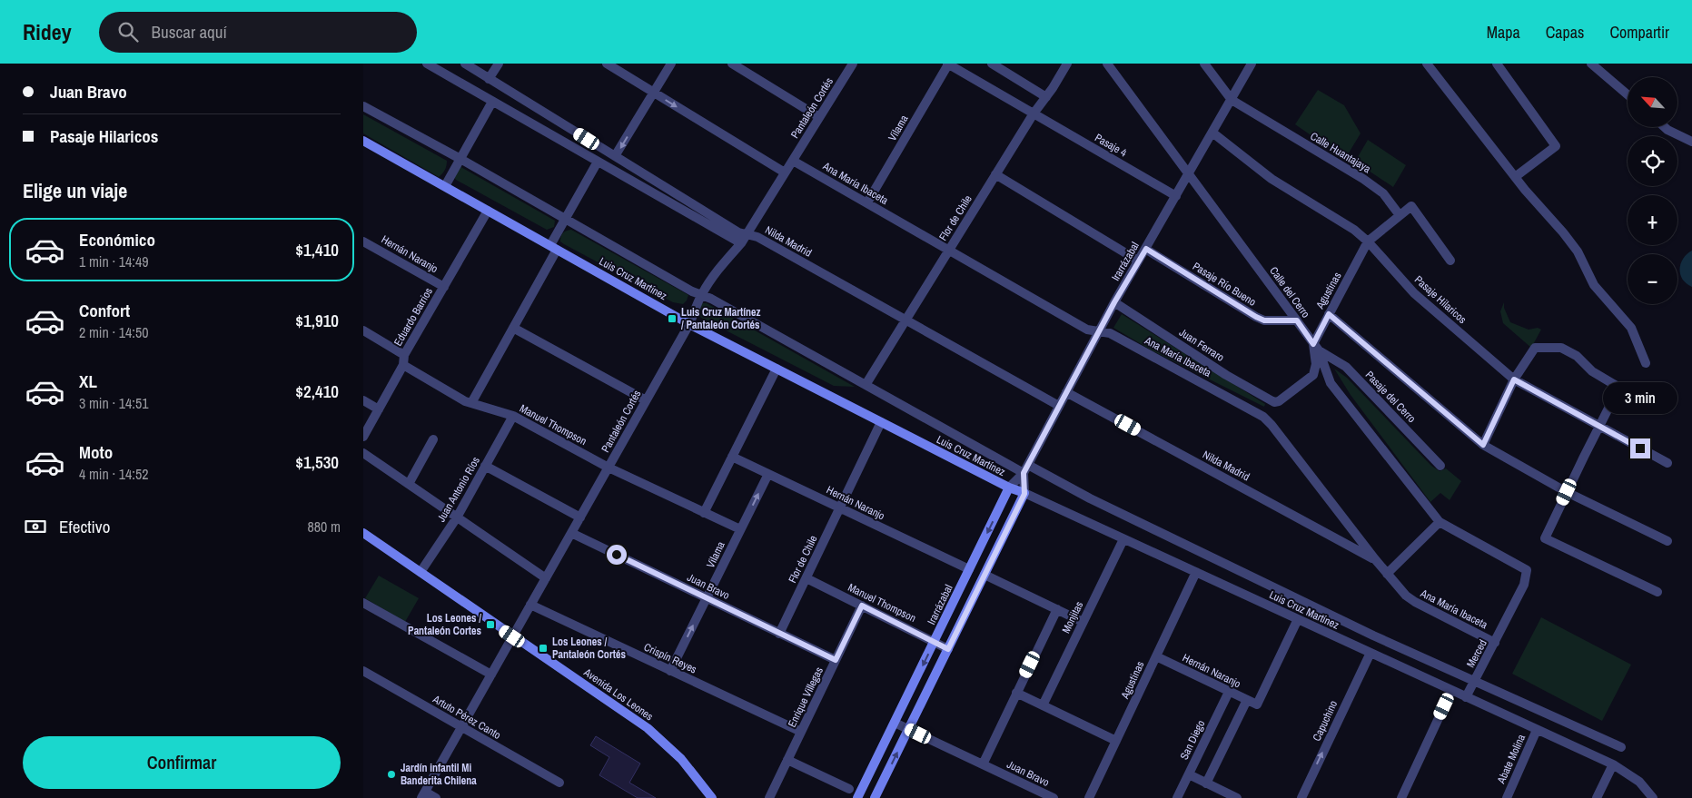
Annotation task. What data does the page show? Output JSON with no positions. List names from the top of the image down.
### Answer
{
  "streets": {
    "street": [
      "Pantaleón Cortés",
      "Vilama",
      "Pasaje 4",
      "Calle Huantajaya",
      "Ana María Ibaceta",
      "Flor de Chile",
      "Nilda Madrid",
      "Hernán Naranjo",
      "Irarrázabal",
      "Luis Cruz Martínez",
      "Pasaje Río Bueno",
      "Agustinas",
      "Calle del Cerro",
      "Pasaje Hilaricos",
      "Eduardo Barrios",
      "Juan Ferraro",
      "Pasaje del Cerro",
      "Manuel Thompson",
      "Juan Antonio Ríos",
      "Juan Bravo",
      "Monjitas",
      "Merced",
      "Crispín Reyes",
      "Avenida Los Leones",
      "Enrique Villegas",
      "Artuto Pérez Canto",
      "Capuchino",
      "San Diego",
      "Abate Molina"
    ]
  },
  "crossings": [
    ["Pantaleón Cortés", "Ana María Ibaceta"],
    ["Pantaleón Cortés", "Nilda Madrid"],
    ["Pantaleón Cortés", "Luis Cruz Martínez"],
    ["Pantaleón Cortés", "Manuel Thompson"],
    ["Pantaleón Cortés", "Juan Bravo"],
    ["Pantaleón Cortés", "Crispín Reyes"],
    ["Pantaleón Cortés", "Avenida Los Leones"],
    ["Pantaleón Cortés", "Artuto Pérez Canto"],
    ["Vilama", "Ana María Ibaceta"],
    ["Vilama", "Hernán Naranjo"],
    ["Vilama", "Manuel Thompson"],
    ["Vilama", "Juan Bravo"],
    ["Vilama", "Crispín Reyes"],
    ["Pasaje 4", "Flor de Chile"],
    ["Pasaje 4", "Irarrázabal"],
    ["Calle Huantajaya", "Irarrázabal"],
    ["Calle Huantajaya", "Agustinas"],
    ["Ana María Ibaceta", "Flor de Chile"],
    ["Ana María Ibaceta", "Nilda Madrid"],
    ["Ana María Ibaceta", "Irarrázabal"],
    ["Ana María Ibaceta", "Merced"],
    ["Flor de Chile", "Nilda Madrid"],
    ["Flor de Chile", "Hernán Naranjo"],
    ["Flor de Chile", "Luis Cruz Martínez"],
    ["Flor de Chile", "Manuel Thompson"],
    ["Flor de Chile", "Juan Bravo"],
    ["Nilda Madrid", "Irarrázabal"],
    ["Hernán Naranjo", "Irarrázabal"],
    ["Hernán Naranjo", "Luis Cruz Martínez"],
    ["Hernán Naranjo", "Agustinas"],
    ["Hernán Naranjo", "Eduardo Barrios"],
    ["Hernán Naranjo", "San Diego"],
    ["Irarrázabal", "Luis Cruz Martínez"],
    ["Irarrázabal", "Pasaje Río Bueno"],
    ["Irarrázabal", "Calle del Cerro"],
    ["Irarrázabal", "Pasaje Hilaricos"],
    ["Irarrázabal", "Juan Ferraro"],
    ["Irarrázabal", "Manuel Thompson"],
    ["Irarrázabal", "Juan Bravo"],
    ["Luis Cruz Martínez", "Agustinas"],
    ["Luis Cruz Martínez", "Eduardo Barrios"],
    ["Luis Cruz Martínez", "Monjitas"],
    ["Luis Cruz Martínez", "Merced"],
    ["Luis Cruz Martínez", "Capuchino"],
    ["Luis Cruz Martínez", "Abate Molina"],
    ["Pasaje Río Bueno", "Calle del Cerro"],
    ["Agustinas", "Calle del Cerro"],
    ["Agustinas", "Pasaje Hilaricos"],
    ["Agustinas", "Juan Ferraro"],
    ["Agustinas", "Pasaje del Cerro"],
    ["Calle del Cerro", "Juan Ferraro"],
    ["Calle del Cerro", "Pasaje del Cerro"],
    ["Calle del Cerro", "Merced"],
    ["Eduardo Barrios", "Manuel Thompson"],
    ["Juan Ferraro", "Pasaje del Cerro"],
    ["Manuel Thompson", "Juan Antonio Ríos"],
    ["Manuel Thompson", "Enrique Villegas"],
    ["Juan Antonio Ríos", "Avenida Los Leones"],
    ["Juan Bravo", "Monjitas"],
    ["Juan Bravo", "Enrique Villegas"],
    ["Crispín Reyes", "Enrique Villegas"]
  ],
  "one_way": ["Capuchino"],
  "places": {
    "transit": ["Luis Cruz Martínez / Pantaleón Cortés", "Los Leones / Pantaleón Cortes", "Los Leones / Pantaleón Cortés"],
    "other": ["Jardín infantil Mi Banderita Chilena"]
  },
  "north": "top left",
  "page": {
    "header": "Ridey",
    "search": "Buscar aquí",
    "nav": ["Mapa", "Capas", "Compartir"],
    "banner": ["Juan Bravo", "Pasaje Hilaricos"],
    "map_buttons": ["+", "−"],
    "heading": "Elige un viaje",
    "list": [
      {
        "name": "Económico",
        "note": "1 min · 14:49",
        "value": "$1,410"
      },
      {
        "name": "Confort",
        "note": "2 min · 14:50",
        "value": "$1,910"
      },
      {
        "name": "XL",
        "note": "3 min · 14:51",
        "value": "$2,410"
      },
      {
        "name": "Moto",
        "note": "4 min · 14:52",
        "value": "$1,530"
      }
    ],
    "bubble": "3 min",
    "pay": ["Efectivo", "880 m"],
    "buttons": "Confirmar"
  }
}
